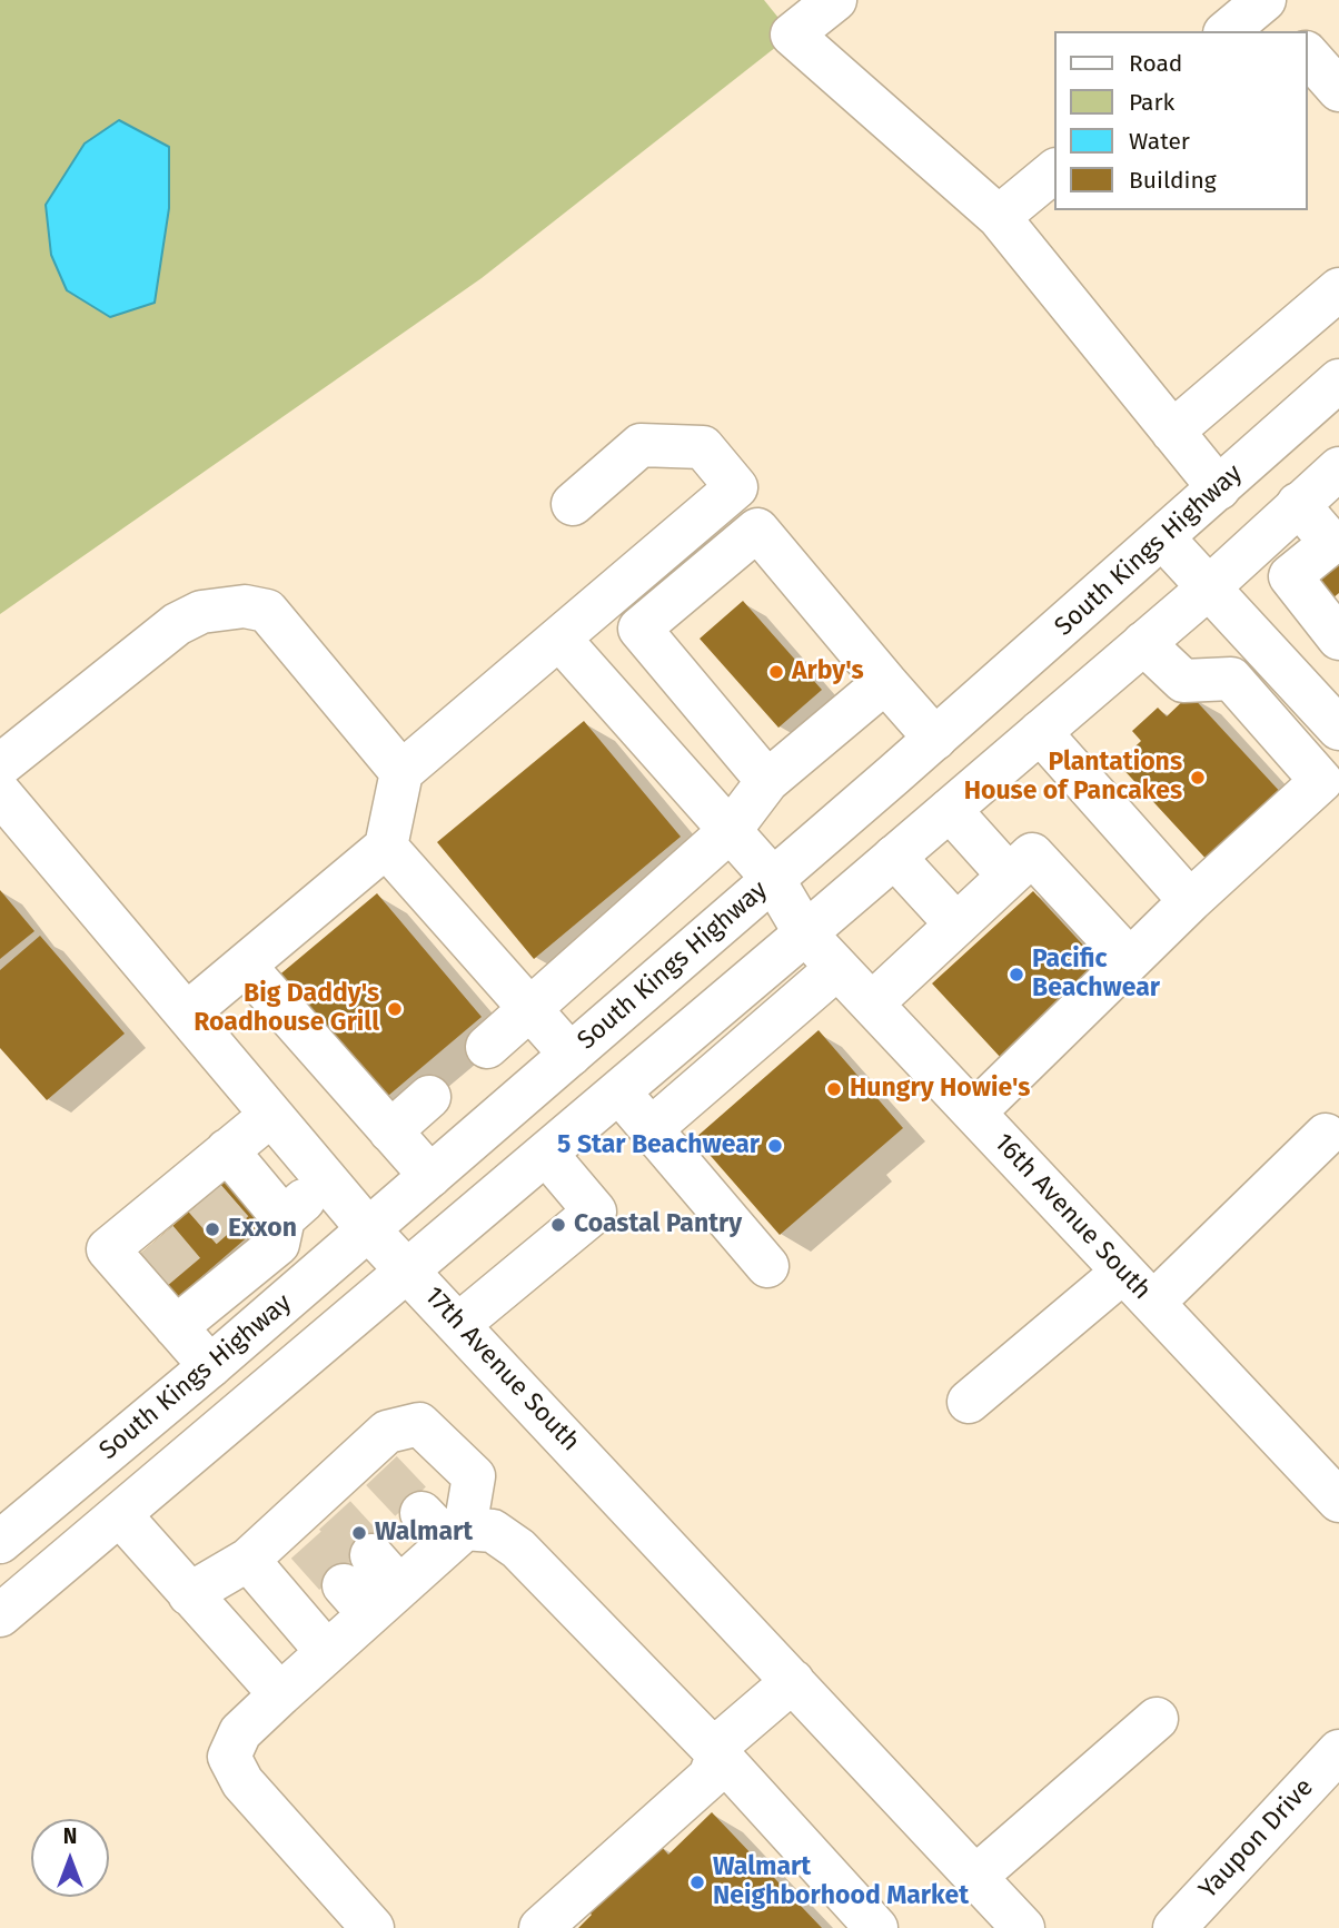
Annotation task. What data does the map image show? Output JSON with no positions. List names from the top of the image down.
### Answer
{
  "streets": {
    "main road": [
      "South Kings Highway",
      "16th Avenue South",
      "17th Avenue South",
      "Yaupon Drive"
    ]
  },
  "crossings": [
    ["South Kings Highway", "16th Avenue South"],
    ["South Kings Highway", "17th Avenue South"]
  ],
  "places": [
    "Arby's",
    "Plantations House of Pancakes",
    "Pacific Beachwear",
    "Big Daddy's Roadhouse Grill",
    "Hungry Howie's",
    "5 Star Beachwear",
    "Coastal Pantry",
    "Exxon",
    "Walmart",
    "Walmart Neighborhood Market"
  ],
  "legend": [
    "Road",
    "Park",
    "Water",
    "Building"
  ],
  "north": "top"
}
